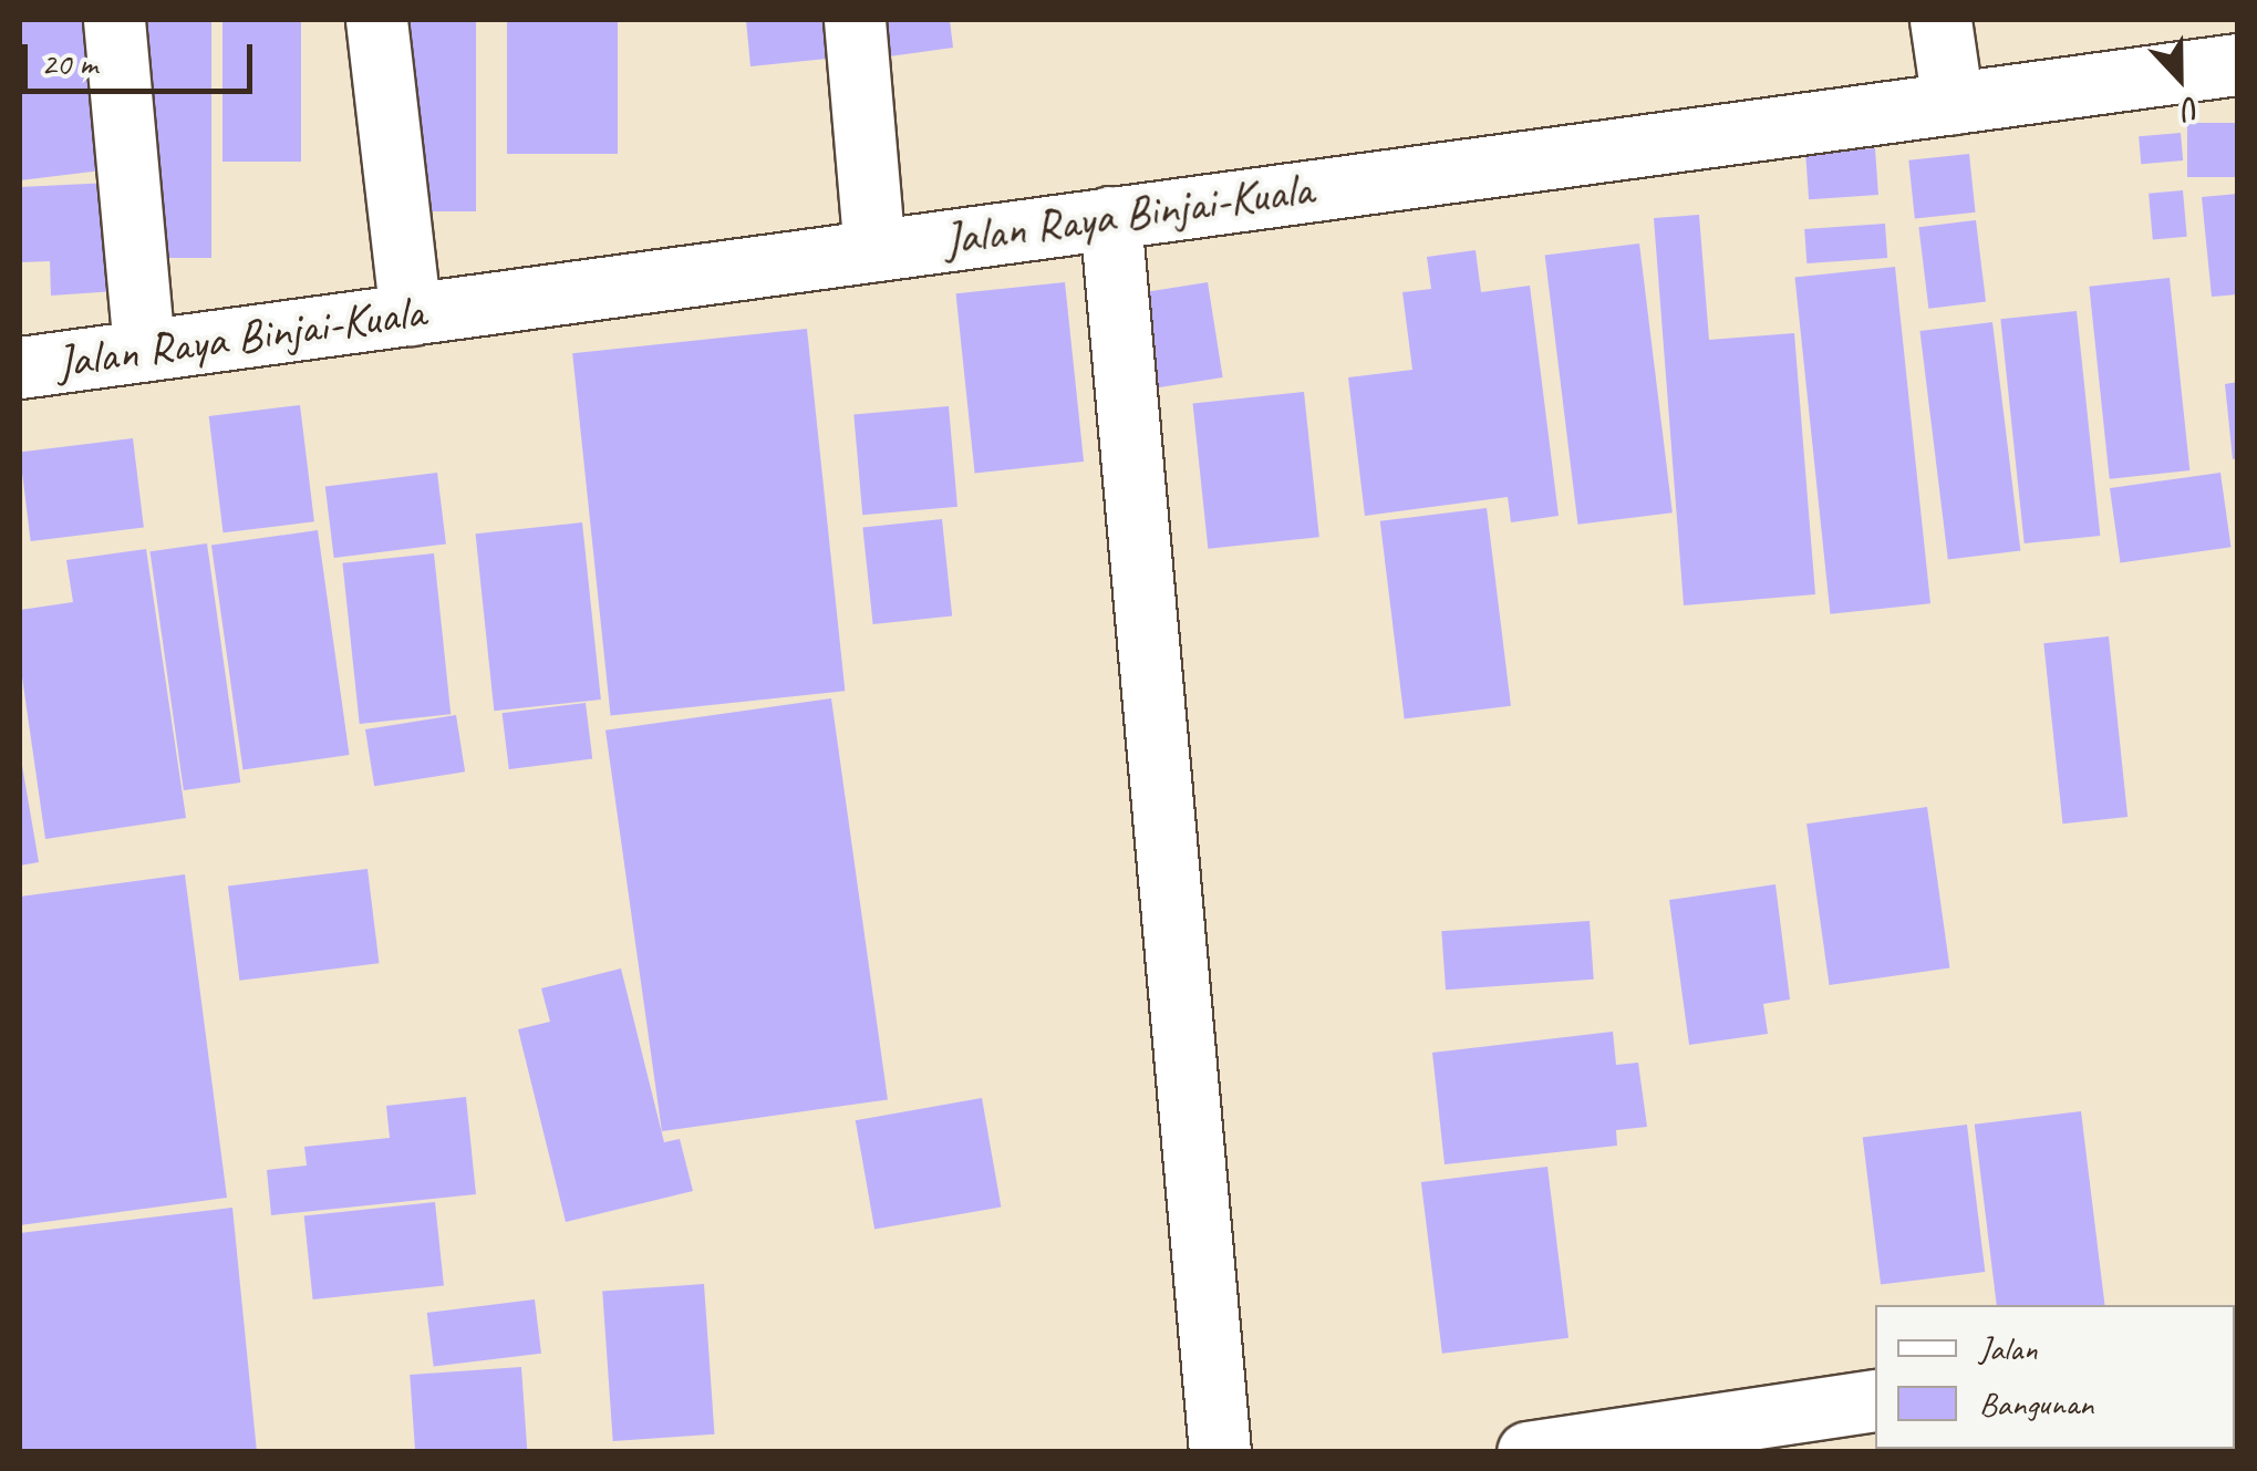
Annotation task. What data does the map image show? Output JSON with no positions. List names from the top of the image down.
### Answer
{
  "streets": {
    "street": ["Jalan Raya Binjai-Kuala"]
  },
  "legend": ["Jalan", "Bangunan"],
  "scale_bar": "20 m",
  "north": "bottom"
}
